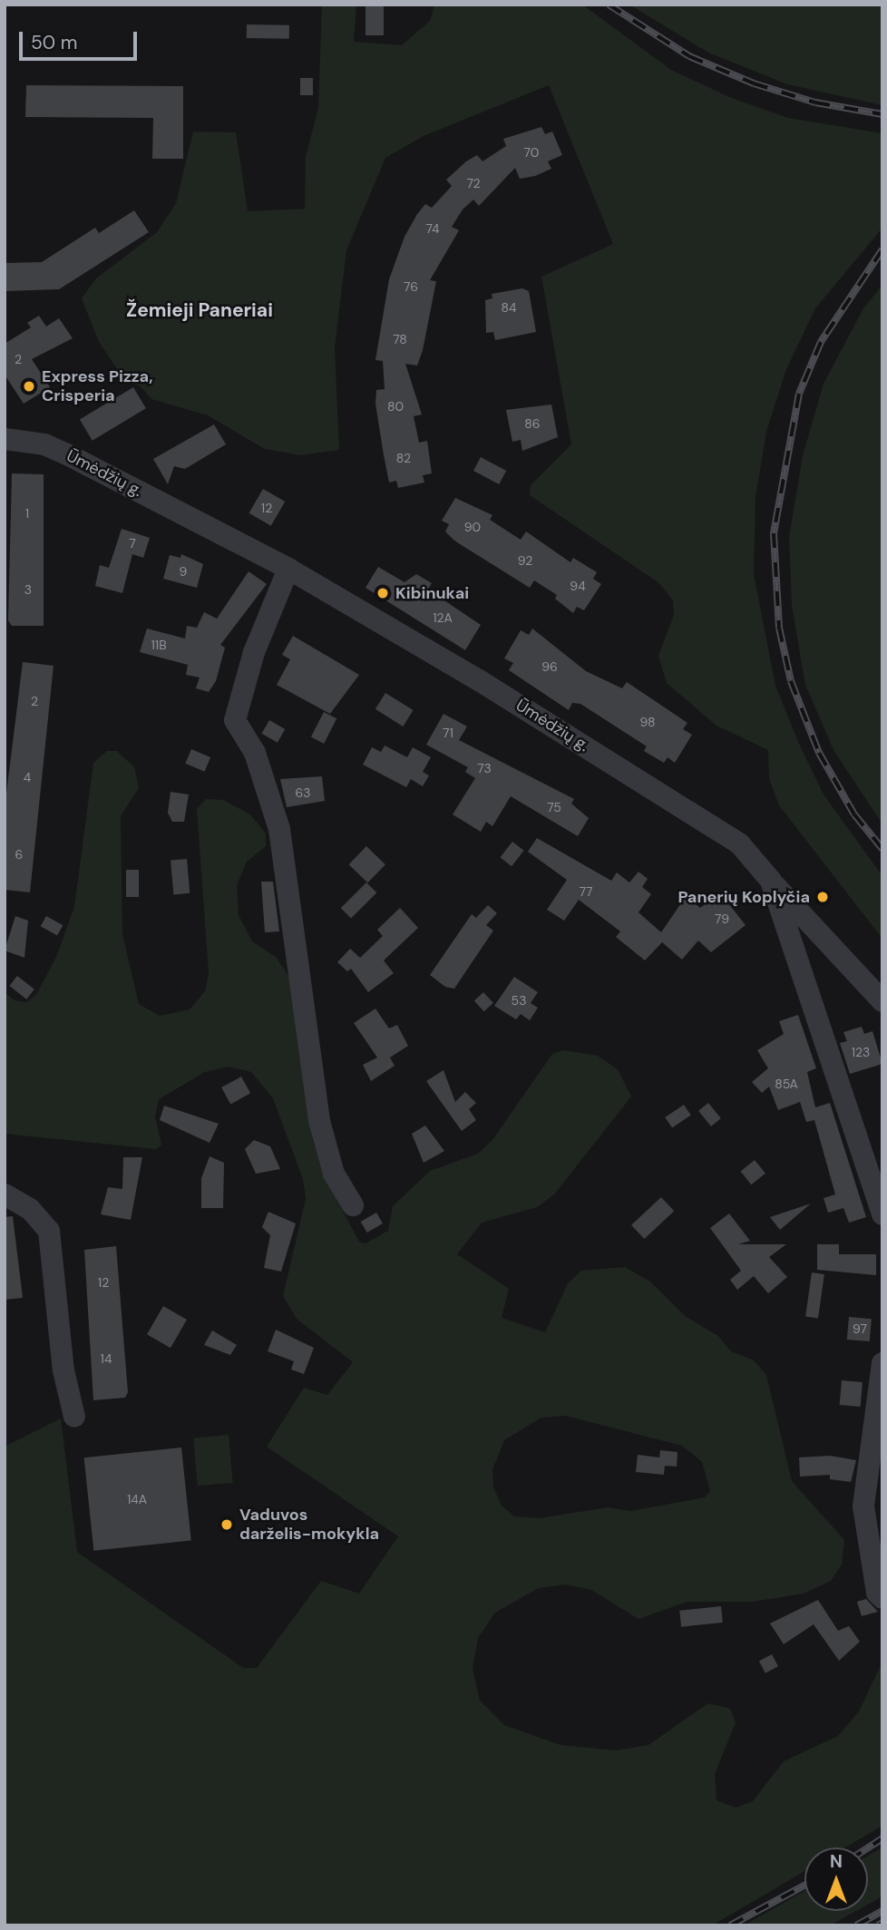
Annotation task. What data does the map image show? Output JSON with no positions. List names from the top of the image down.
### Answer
{
  "streets": {
    "street": ["Ūmėdžių g."]
  },
  "districts": ["Žemieji Paneriai"],
  "places": [
    "Express Pizza, Crisperia",
    "Kibinukai",
    "Panerių Koplyčia",
    "Vaduvos darželis-mokykla"
  ],
  "house_numbers": [
    "70",
    "72",
    "74",
    "76",
    "84",
    "78",
    "2",
    "80",
    "86",
    "82",
    "12",
    "1",
    "90",
    "7",
    "92",
    "9",
    "94",
    "3",
    "12A",
    "11B",
    "96",
    "2",
    "98",
    "71",
    "73",
    "4",
    "63",
    "75",
    "6",
    "77",
    "79",
    "53",
    "123",
    "85A",
    "12",
    "97",
    "14",
    "14A"
  ],
  "scale_bar": "50 m",
  "north": "top"
}
